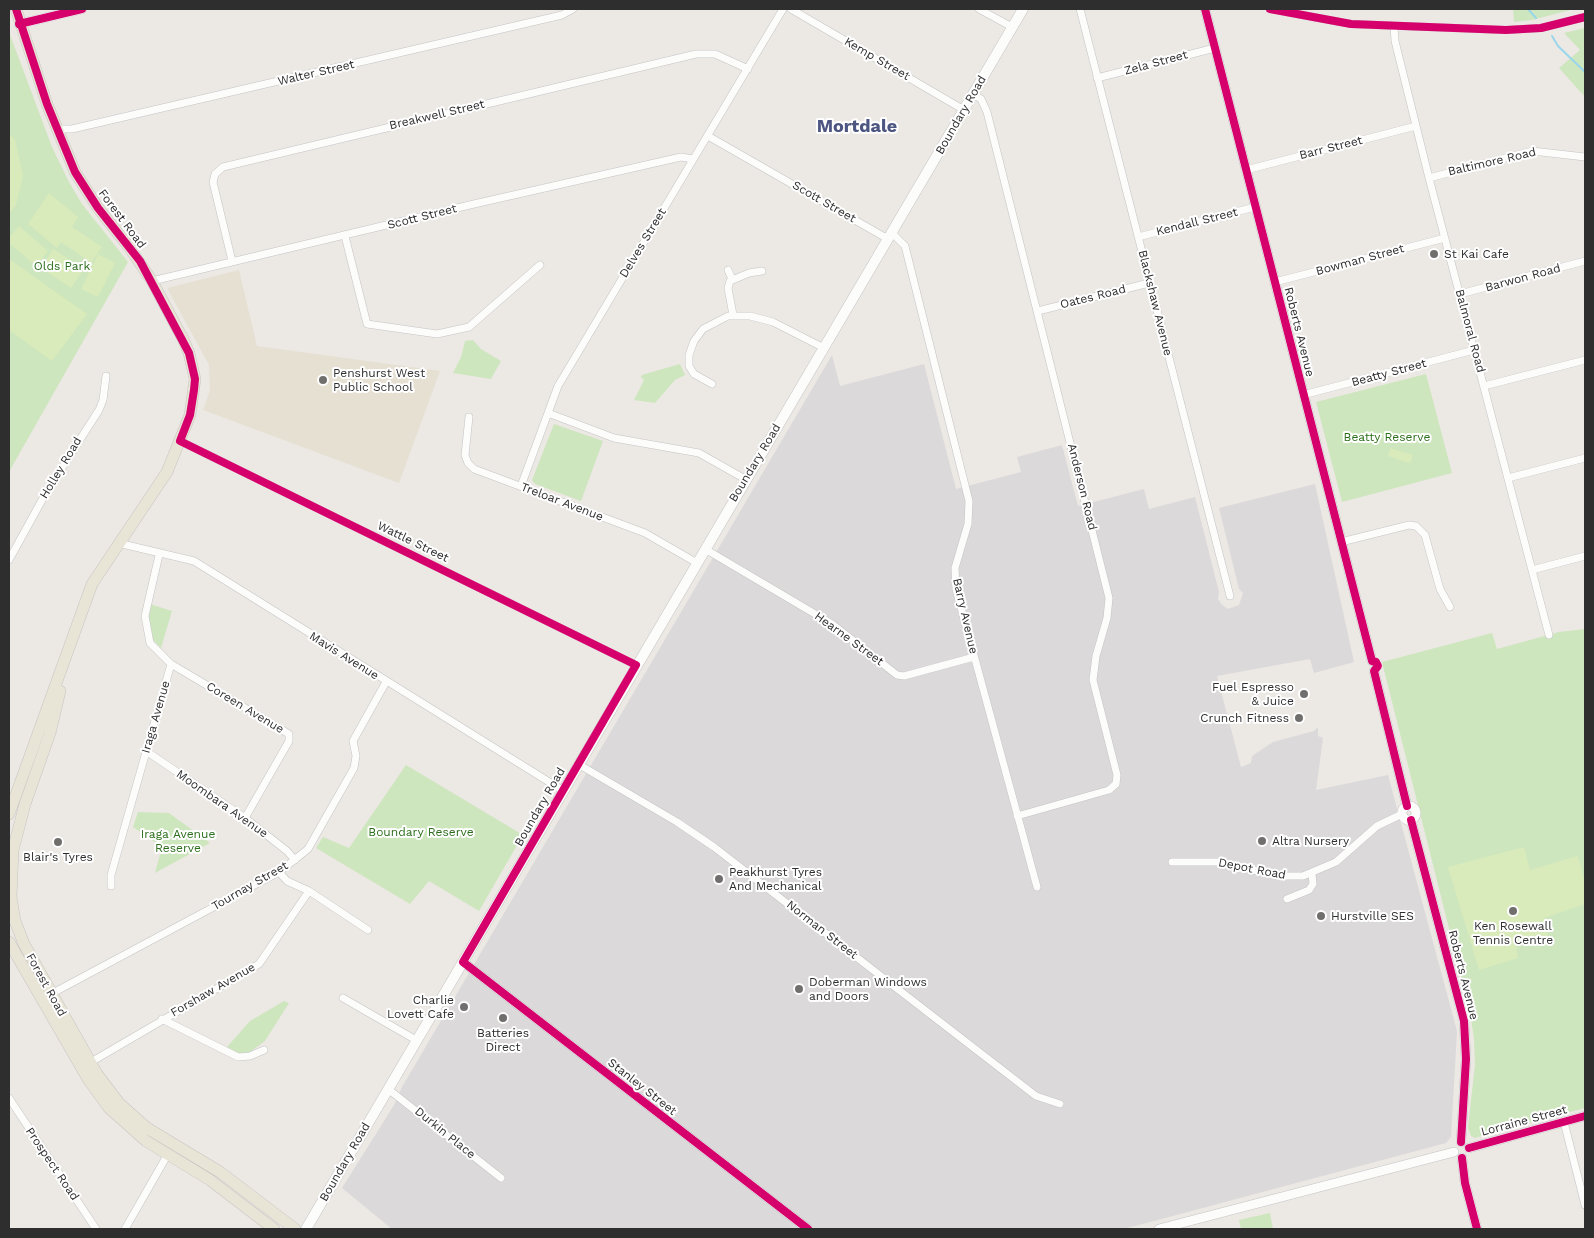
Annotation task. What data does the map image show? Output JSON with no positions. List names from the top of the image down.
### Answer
{
  "streets": {
    "main road": ["Boundary Road", "Forest Road"],
    "street": [
      "Kemp Street",
      "Zela Street",
      "Walter Street",
      "Breakwell Street",
      "Barr Street",
      "Baltimore Road",
      "Scott Street",
      "Kendall Street",
      "Delves Street",
      "Bowman Street",
      "Barwon Road",
      "Oates Road",
      "Blackshaw Avenue",
      "Balmoral Road",
      "Roberts Avenue",
      "Beatty Street",
      "Holley Road",
      "Anderson Road",
      "Treloar Avenue",
      "Wattle Street",
      "Barry Avenue",
      "Hearne Street",
      "Mavis Avenue",
      "Coreen Avenue",
      "Iraga Avenue",
      "Moombara Avenue",
      "Depot Road",
      "Tournay Street",
      "Norman Street",
      "Forshaw Avenue",
      "Stanley Street",
      "Lorraine Street",
      "Durkin Place",
      "Prospect Road"
    ]
  },
  "crossings": [
    ["Kemp Street", "Boundary Road"],
    ["Zela Street", "Blackshaw Avenue"],
    ["Zela Street", "Roberts Avenue"],
    ["Walter Street", "Forest Road"],
    ["Breakwell Street", "Scott Street"],
    ["Breakwell Street", "Delves Street"],
    ["Boundary Road", "Scott Street"],
    ["Boundary Road", "Anderson Road"],
    ["Boundary Road", "Treloar Avenue"],
    ["Boundary Road", "Wattle Street"],
    ["Boundary Road", "Barry Avenue"],
    ["Boundary Road", "Hearne Street"],
    ["Boundary Road", "Mavis Avenue"],
    ["Boundary Road", "Norman Street"],
    ["Boundary Road", "Stanley Street"],
    ["Boundary Road", "Durkin Place"],
    ["Barr Street", "Balmoral Road"],
    ["Barr Street", "Roberts Avenue"],
    ["Baltimore Road", "Balmoral Road"],
    ["Scott Street", "Forest Road"],
    ["Scott Street", "Delves Street"],
    ["Scott Street", "Barry Avenue"],
    ["Forest Road", "Wattle Street"],
    ["Forest Road", "Mavis Avenue"],
    ["Forest Road", "Tournay Street"],
    ["Forest Road", "Forshaw Avenue"],
    ["Kendall Street", "Blackshaw Avenue"],
    ["Kendall Street", "Roberts Avenue"],
    ["Delves Street", "Treloar Avenue"],
    ["Bowman Street", "Balmoral Road"],
    ["Bowman Street", "Roberts Avenue"],
    ["Barwon Road", "Balmoral Road"],
    ["Oates Road", "Blackshaw Avenue"],
    ["Oates Road", "Anderson Road"],
    ["Balmoral Road", "Beatty Street"],
    ["Roberts Avenue", "Beatty Street"],
    ["Roberts Avenue", "Depot Road"],
    ["Roberts Avenue", "Lorraine Street"],
    ["Anderson Road", "Barry Avenue"],
    ["Barry Avenue", "Hearne Street"],
    ["Mavis Avenue", "Iraga Avenue"],
    ["Mavis Avenue", "Tournay Street"],
    ["Coreen Avenue", "Iraga Avenue"],
    ["Coreen Avenue", "Moombara Avenue"],
    ["Iraga Avenue", "Moombara Avenue"],
    ["Moombara Avenue", "Tournay Street"]
  ],
  "districts": ["Mortdale"],
  "parks": [
    "Olds Park",
    "Beatty Reserve",
    "Boundary Reserve",
    "Iraga Avenue Reserve"
  ],
  "places": [
    "St Kai Cafe",
    "Penshurst West Public School",
    "Fuel Espresso & Juice",
    "Crunch Fitness",
    "Altra Nursery",
    "Blair's Tyres",
    "Peakhurst Tyres And Mechanical",
    "Ken Rosewall Tennis Centre",
    "Hurstville SES",
    "Doberman Windows and Doors",
    "Charlie Lovett Cafe",
    "Batteries Direct"
  ]
}
